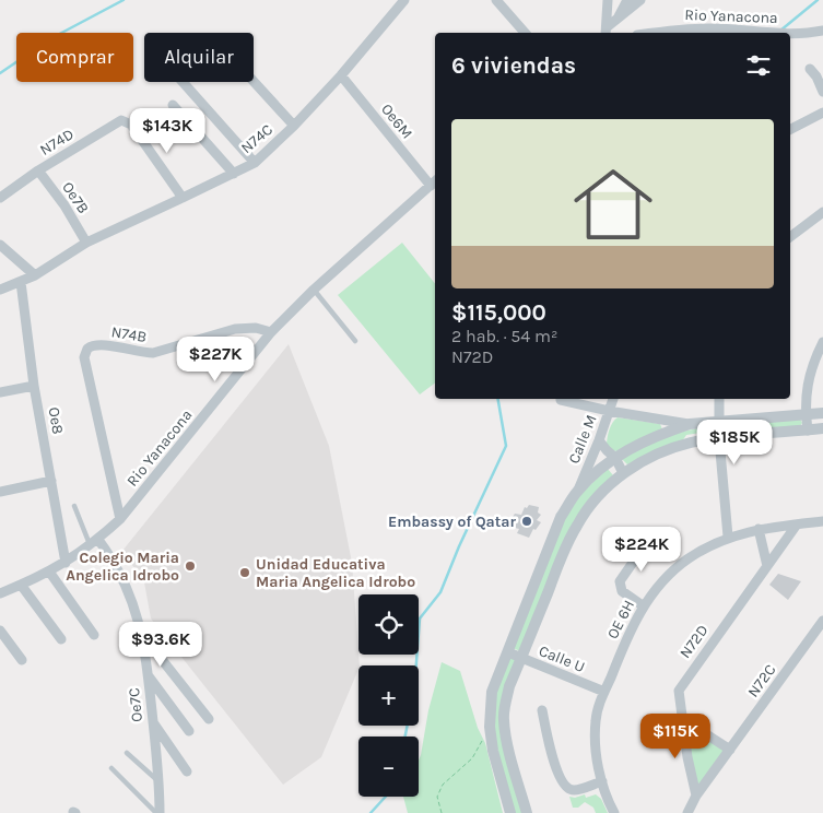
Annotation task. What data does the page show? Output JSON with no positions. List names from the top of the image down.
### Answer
{
  "streets": {
    "street": [
      "Rio Yanacona",
      "Oe6M",
      "N74C",
      "N74D",
      "Oe7B",
      "N74B",
      "Oe8",
      "Calle M",
      "OE 6H",
      "N72D",
      "Calle U",
      "N72C",
      "Oe7C"
    ]
  },
  "crossings": [
    ["Rio Yanacona", "Oe6M"],
    ["Rio Yanacona", "N74B"],
    ["Rio Yanacona", "Oe8"],
    ["Rio Yanacona", "Oe7C"],
    ["Oe6M", "N74C"],
    ["N74C", "N74D"],
    ["N74C", "Oe7B"],
    ["N74C", "Oe8"],
    ["N74D", "Oe7B"],
    ["OE 6H", "N72D"],
    ["OE 6H", "Calle U"],
    ["N72D", "N72C"]
  ],
  "places": ["Embassy of Qatar", "Colegio Maria Angelica Idrobo", "Unidad Educativa Maria Angelica Idrobo"],
  "page": {
    "chip": ["Comprar", "Alquilar"],
    "heading": "6 viviendas",
    "list": [
      {
        "name": "$115,000",
        "note": "2 hab. · 54 m² · N72D"
      }
    ],
    "price": [
      "$143K",
      "$227K",
      "$185K",
      "$224K",
      "$93.6K",
      "$115K"
    ],
    "map_buttons": ["+", "−"]
  }
}
